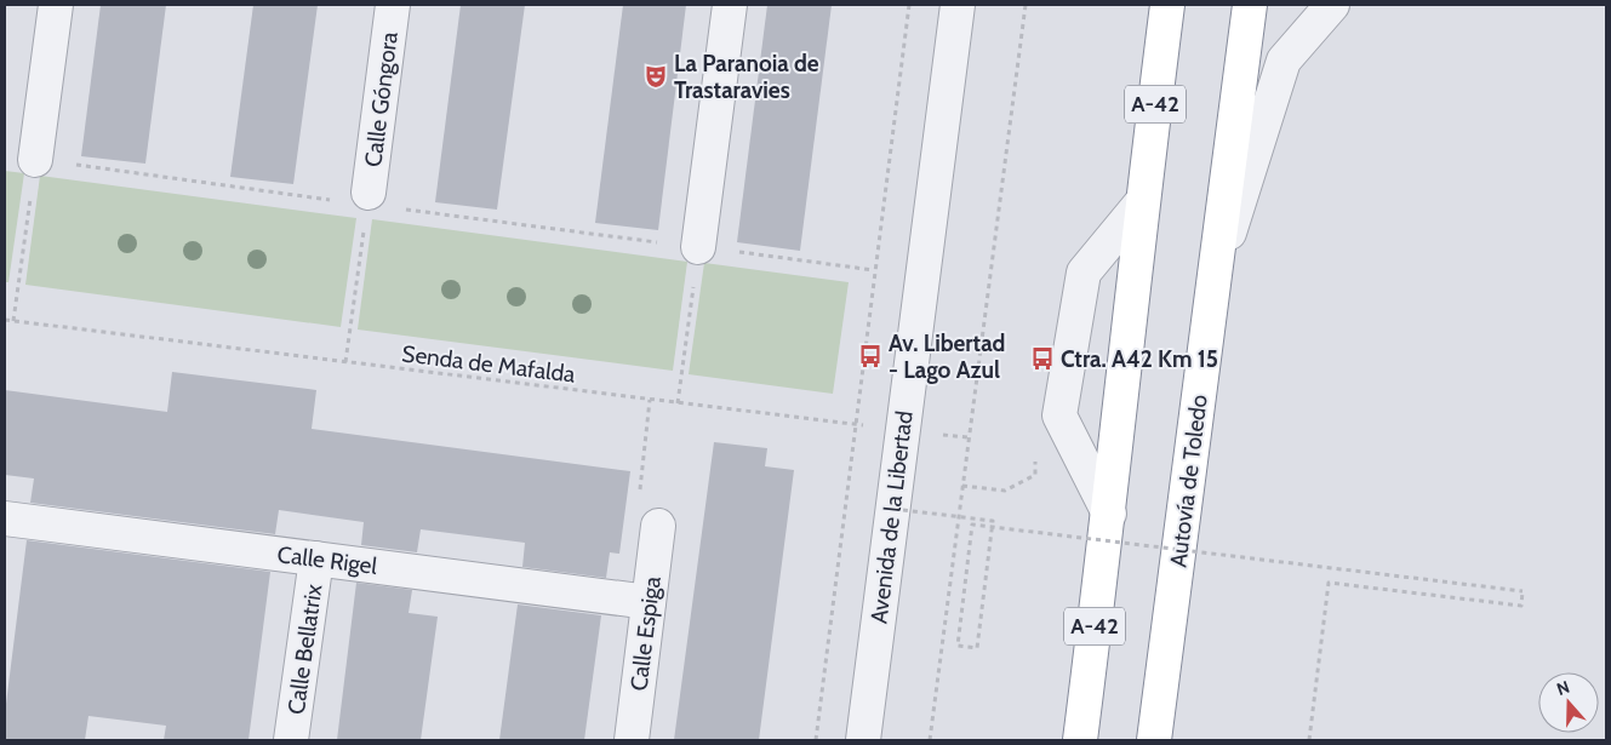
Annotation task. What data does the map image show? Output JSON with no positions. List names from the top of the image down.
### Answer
{
  "streets": {
    "highway": ["A-42", "Autovía de Toledo"],
    "street": [
      "Calle Góngora",
      "Avenida de la Libertad",
      "Calle Rigel",
      "Calle Espiga",
      "Calle Bellatrix"
    ],
    "path": ["Senda de Mafalda"]
  },
  "crossings": [
    ["Senda de Mafalda", "Avenida de la Libertad"],
    ["Calle Rigel", "Calle Espiga"],
    ["Calle Rigel", "Calle Bellatrix"]
  ],
  "places": {
    "theatre": ["La Paranoia de Trastaravies"],
    "bus stop": ["Av. Libertad - Lago Azul", "Ctra. A42 Km 15"]
  },
  "north": "top"
}
